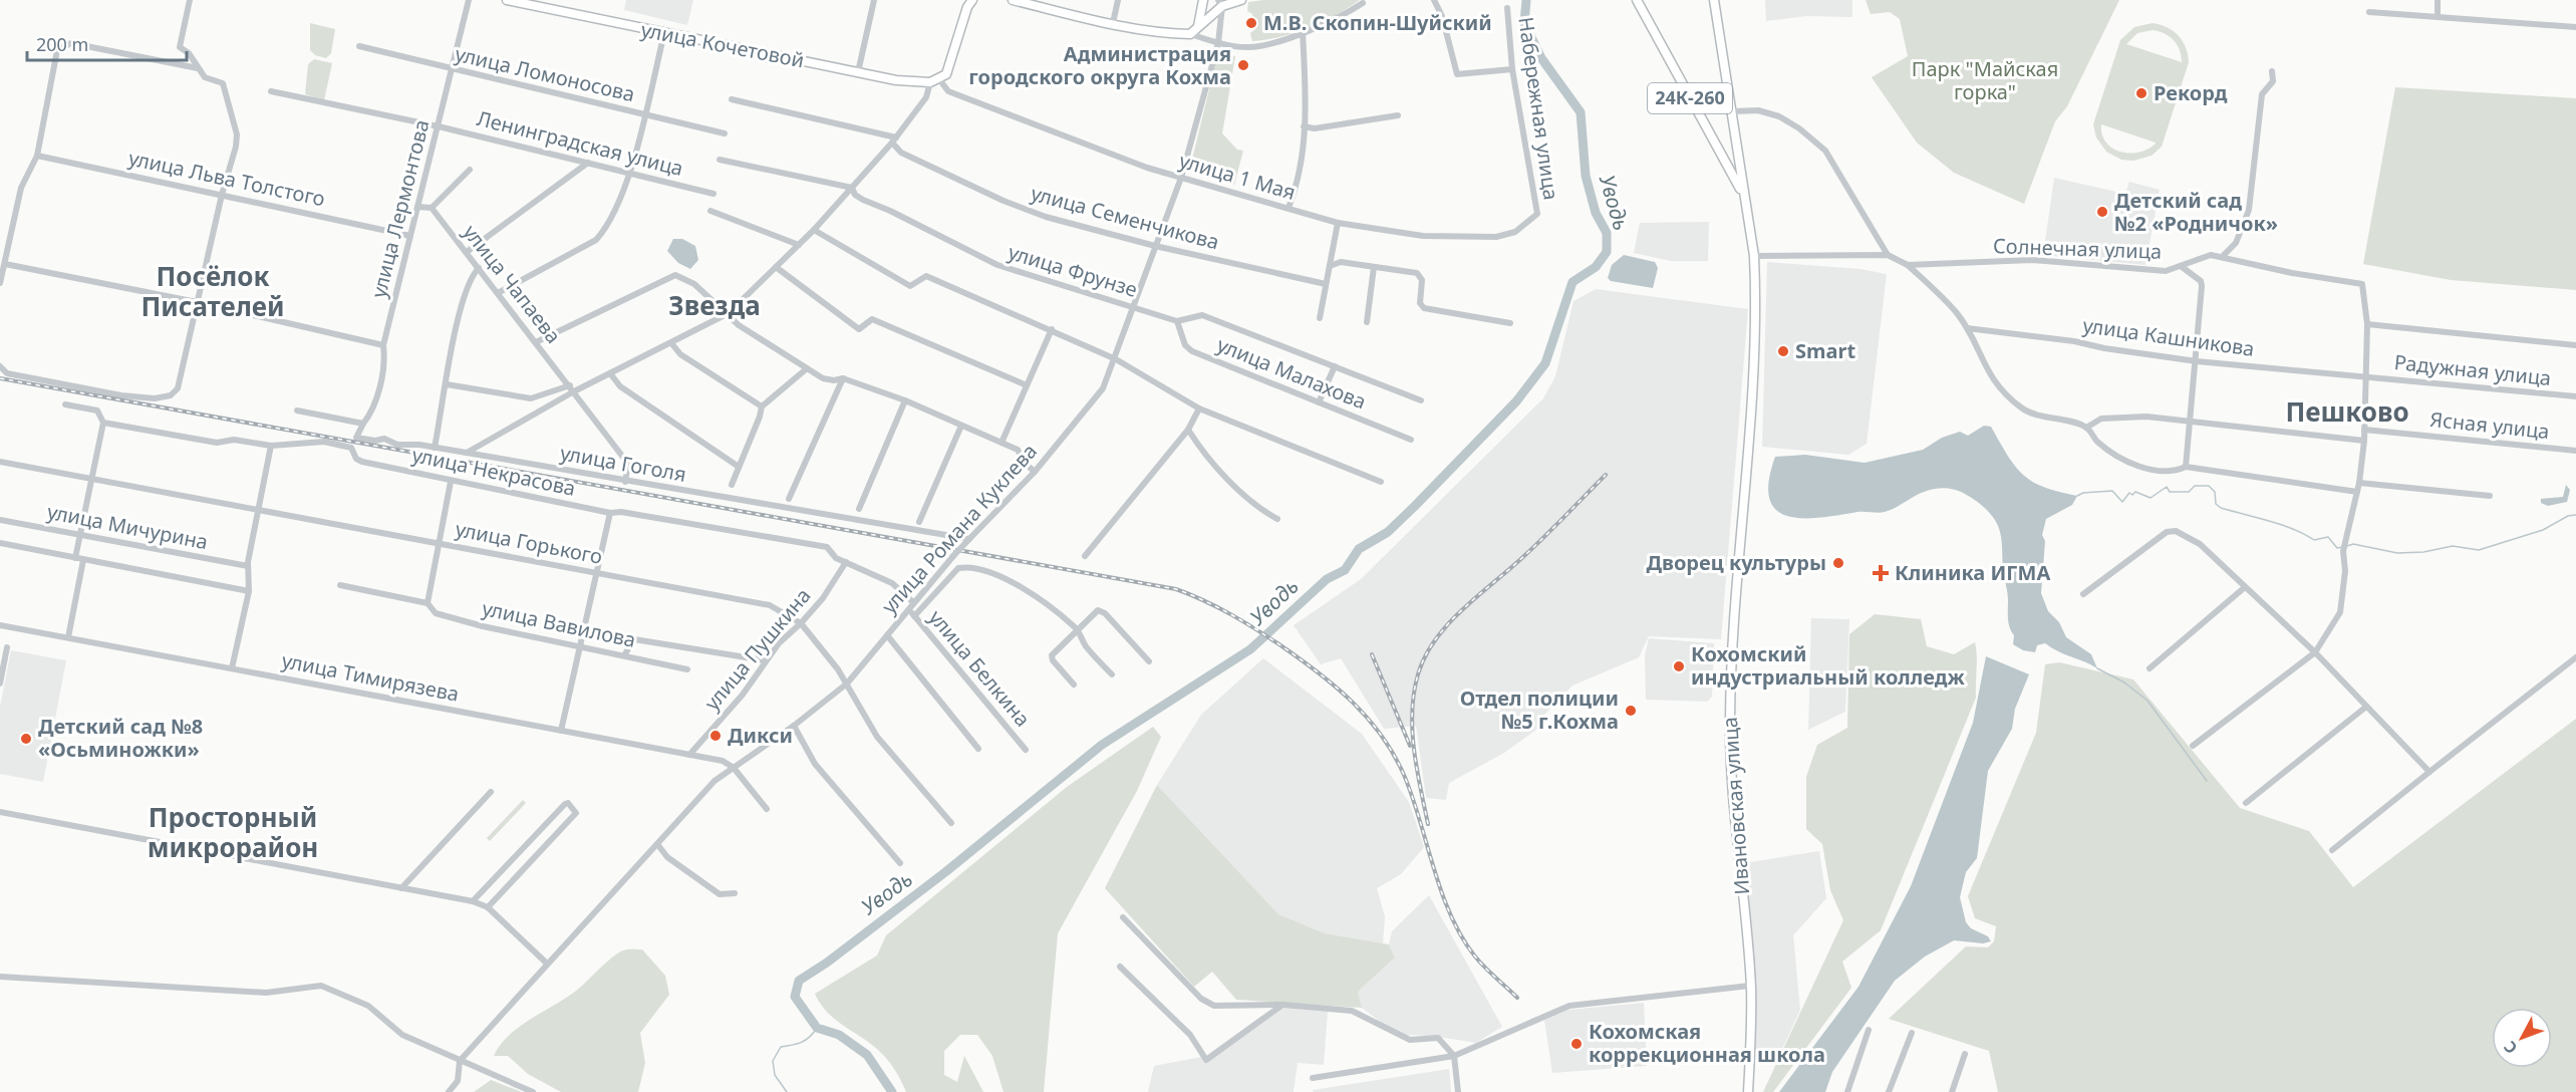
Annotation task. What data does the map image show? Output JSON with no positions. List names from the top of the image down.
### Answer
{
  "streets": {
    "main road": ["улица Кочетовой", "24К-260", "Ивановская улица"],
    "street": [
      "улица Ломоносова",
      "Набережная улица",
      "Ленинградская улица",
      "улица 1 Мая",
      "улица Льва Толстого",
      "улица Лермонтова",
      "улица Семенчикова",
      "Солнечная улица",
      "улица Фрунзе",
      "улица Чапаева",
      "улица Кашникова",
      "Радужная улица",
      "улица Малахова",
      "Ясная улица",
      "улица Гоголя",
      "улица Некрасова",
      "улица Мичурина",
      "улица Романа Куклева",
      "улица Горького",
      "улица Вавилова",
      "улица Пушкина",
      "улица Белкина",
      "улица Тимирязева"
    ]
  },
  "crossings": [
    ["улица Кочетовой", "улица 1 Мая"],
    ["улица Ломоносова", "улица Лермонтова"],
    ["Набережная улица", "улица 1 Мая"],
    ["Ленинградская улица", "улица Лермонтова"],
    ["улица 1 Мая", "улица Романа Куклева"],
    ["улица Льва Толстого", "улица Лермонтова"],
    ["улица Лермонтова", "улица Гоголя"],
    ["улица Семенчикова", "улица Романа Куклева"],
    ["Солнечная улица", "Ивановская улица"],
    ["улица Фрунзе", "улица Малахова"],
    ["улица Фрунзе", "улица Романа Куклева"],
    ["улица Чапаева", "улица Гоголя"],
    ["улица Кашникова", "Радужная улица"],
    ["улица Гоголя", "улица Романа Куклева"],
    ["улица Некрасова", "улица Романа Куклева"],
    ["улица Некрасова", "улица Пушкина"],
    ["улица Романа Куклева", "улица Горького"],
    ["улица Романа Куклева", "улица Белкина"],
    ["улица Романа Куклева", "улица Тимирязева"],
    ["улица Горького", "улица Пушкина"],
    ["улица Пушкина", "улица Тимирязева"]
  ],
  "districts": [
    "Посёлок Писателей",
    "Звезда",
    "Пешково",
    "Просторный микрорайон"
  ],
  "water": ["Уводь"],
  "parks": ["Парк \"Майская горка\""],
  "places": {
    "other": [
      "М.В. Скопин-Шуйский",
      "Администрация городского округа Кохма",
      "Рекорд",
      "Детский сад №2 «Родничок»",
      "Smart",
      "Дворец культуры",
      "Кохомский индустриальный колледж",
      "Отдел полиции №5 г.Кохма",
      "Дикси",
      "Детский сад №8 «Осьминожки»",
      "Кохомская коррекционная школа"
    ],
    "health": ["Клиника ИГМА"]
  },
  "scale_bar": "200 m",
  "north": "bottom left"
}
